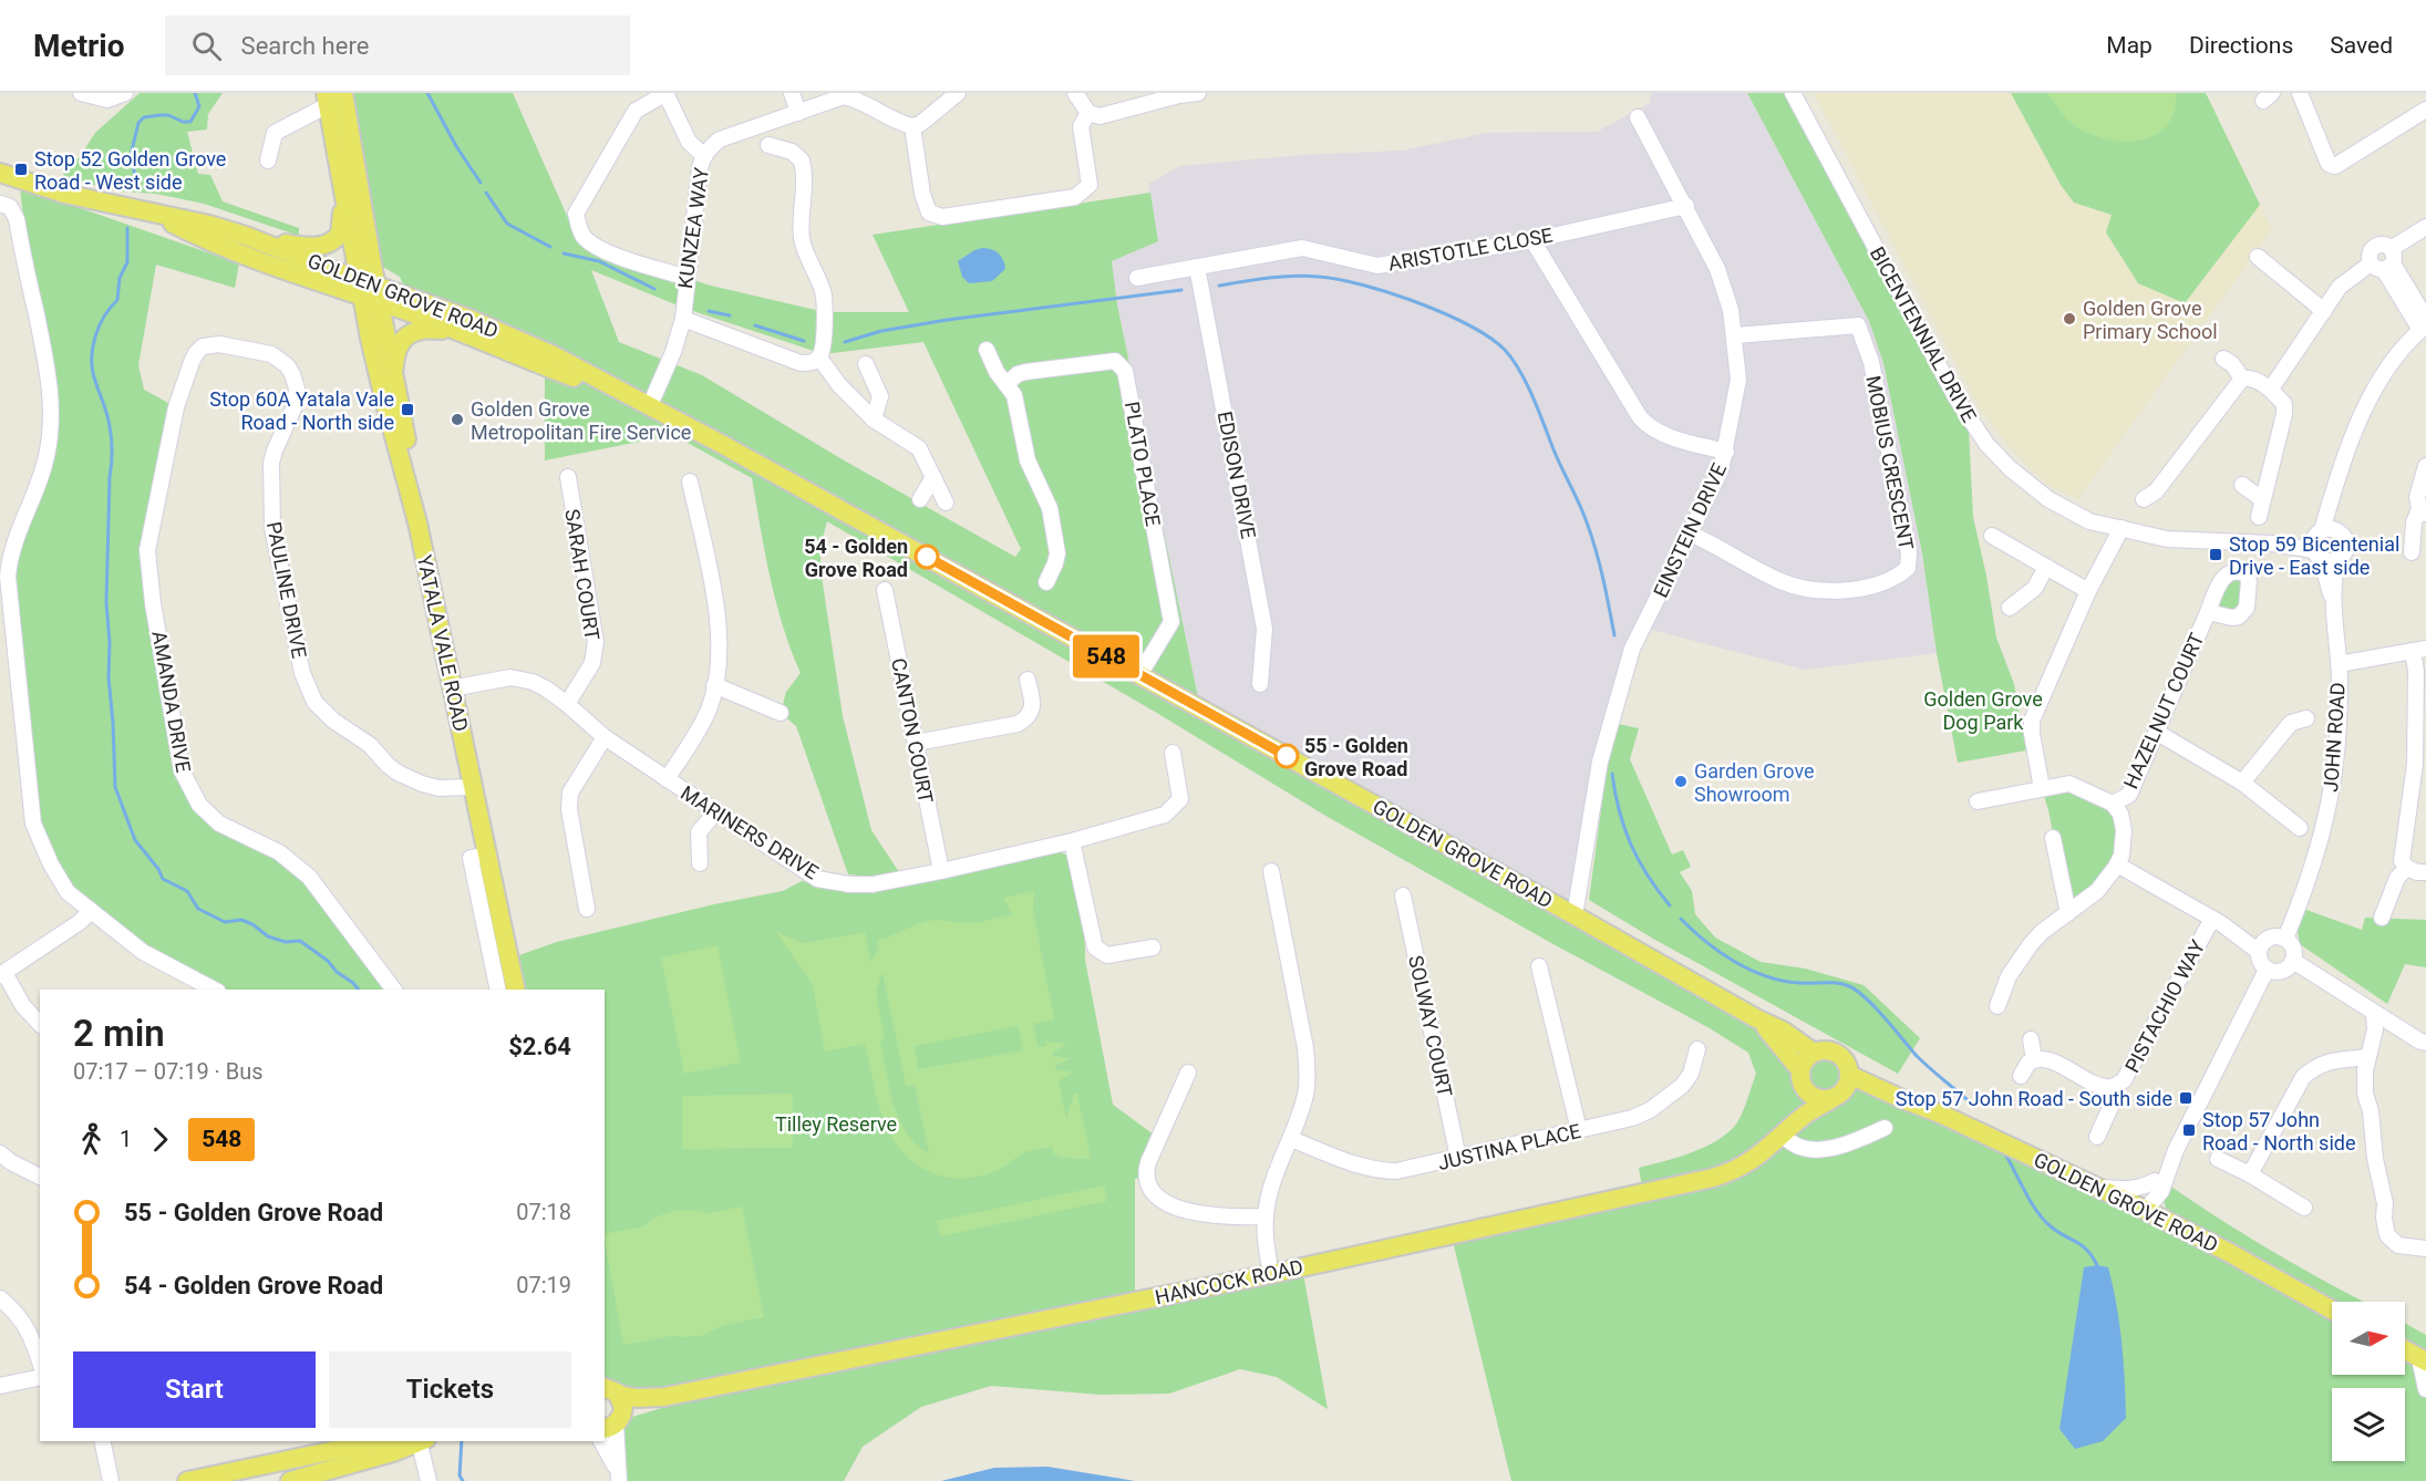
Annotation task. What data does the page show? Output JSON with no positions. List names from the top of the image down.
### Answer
{
  "streets": {
    "main road": ["GOLDEN GROVE ROAD", "YATALA VALE ROAD", "HANCOCK ROAD"],
    "street": [
      "KUNZEA WAY",
      "ARISTOTLE CLOSE",
      "BICENTENNIAL DRIVE",
      "MOBIUS CRESCENT",
      "PLATO PLACE",
      "EDISON DRIVE",
      "EINSTEIN DRIVE",
      "SARAH COURT",
      "PAULINE DRIVE",
      "AMANDA DRIVE",
      "HAZELNUT COURT",
      "CANTON COURT",
      "JOHN ROAD",
      "MARINERS DRIVE",
      "PISTACHIO WAY",
      "SOLWAY COURT",
      "JUSTINA PLACE"
    ]
  },
  "crossings": [
    ["KUNZEA WAY", "GOLDEN GROVE ROAD"],
    ["ARISTOTLE CLOSE", "EDISON DRIVE"],
    ["ARISTOTLE CLOSE", "EINSTEIN DRIVE"],
    ["GOLDEN GROVE ROAD", "PLATO PLACE"],
    ["GOLDEN GROVE ROAD", "EINSTEIN DRIVE"],
    ["GOLDEN GROVE ROAD", "YATALA VALE ROAD"],
    ["GOLDEN GROVE ROAD", "HANCOCK ROAD"],
    ["BICENTENNIAL DRIVE", "JOHN ROAD"],
    ["MOBIUS CRESCENT", "EINSTEIN DRIVE"],
    ["SARAH COURT", "MARINERS DRIVE"],
    ["PAULINE DRIVE", "YATALA VALE ROAD"],
    ["PAULINE DRIVE", "AMANDA DRIVE"],
    ["YATALA VALE ROAD", "MARINERS DRIVE"],
    ["CANTON COURT", "MARINERS DRIVE"],
    ["SOLWAY COURT", "JUSTINA PLACE"]
  ],
  "parks": ["Golden Grove Dog Park", "Tilley Reserve"],
  "places": {
    "transit": [
      "Stop 52 Golden Grove Road - West side",
      "Stop 60A Yatala Vale Road - North side",
      "Stop 59 Bicentenial Drive - East side",
      "Stop 57 John Road - South side",
      "Stop 57 John Road - North side"
    ],
    "other": [
      "Golden Grove Primary School",
      "Golden Grove Metropolitan Fire Service",
      "54 - Golden Grove Road",
      "55 - Golden Grove Road",
      "Garden Grove Showroom"
    ]
  },
  "lines": ["bus line 548"],
  "north": "right",
  "page": {
    "header": "Metrio",
    "search": "Search here",
    "nav": ["Map", "Directions", "Saved"],
    "on_map": "548",
    "heading": ["2 min", "07:17 – 07:19 · Bus", "$2.64"],
    "legs": ["1", "548"],
    "list": [
      {
        "name": "55 - Golden Grove Road",
        "value": "07:18"
      },
      {
        "name": "54 - Golden Grove Road",
        "value": "07:19"
      }
    ],
    "buttons": ["Start", "Tickets"]
  }
}
